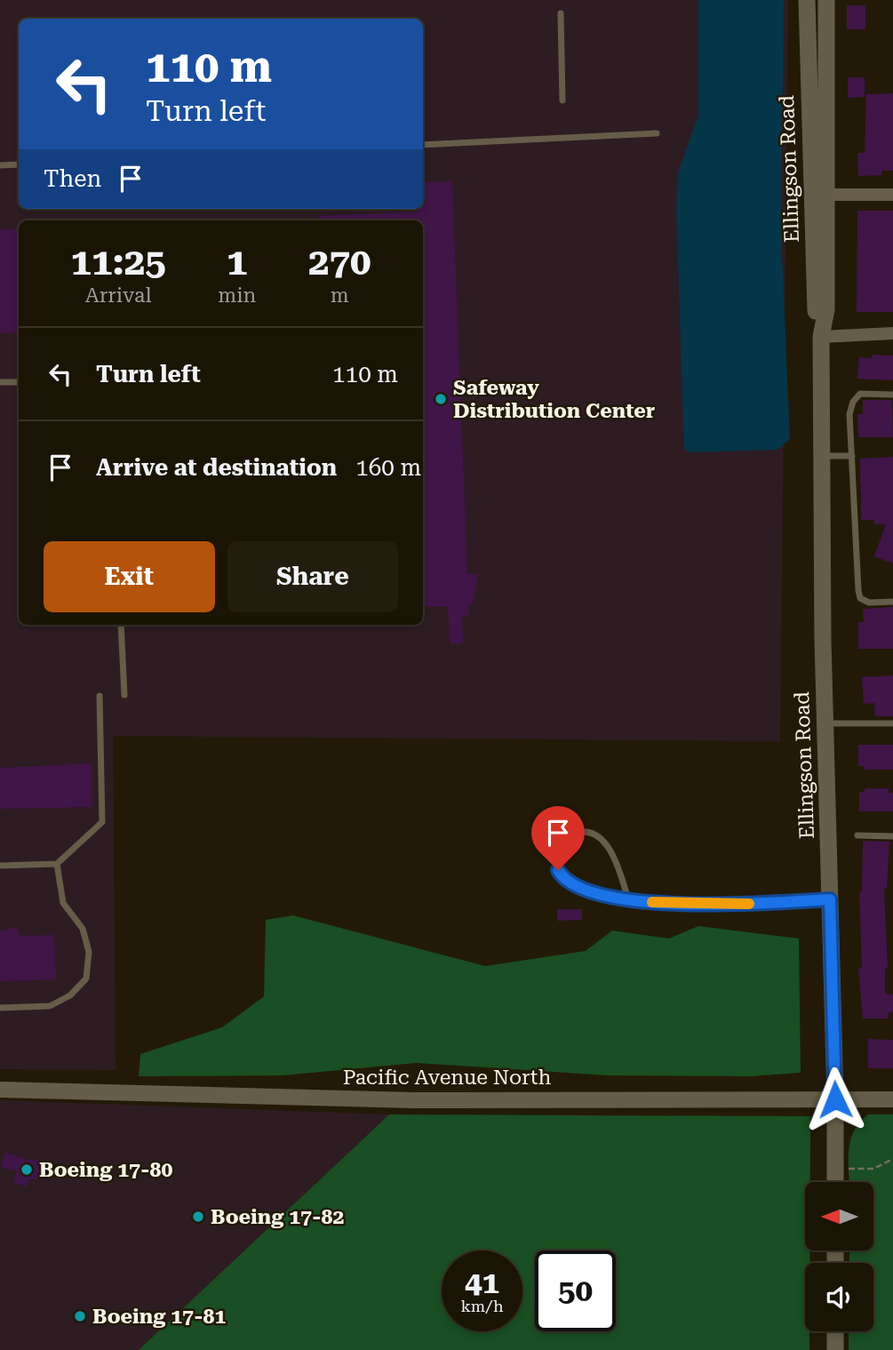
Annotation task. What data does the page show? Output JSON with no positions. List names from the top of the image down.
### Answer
{
  "streets": {
    "main road": ["Ellingson Road"],
    "street": ["Pacific Avenue North"]
  },
  "crossings": [
    ["Ellingson Road", "Pacific Avenue North"]
  ],
  "places": [
    "Safeway Distribution Center",
    "Boeing 17-80",
    "Boeing 17-82",
    "Boeing 17-81"
  ],
  "north": "left",
  "page": {
    "turn": ["110 m", "Turn left"],
    "then": "Then",
    "eta": [
      "11:25",
      "Arrival",
      "1",
      "min",
      "270",
      "m"
    ],
    "list": [
      {
        "name": "Turn left",
        "value": "110 m"
      },
      {
        "name": "Arrive at destination",
        "value": "160 m"
      }
    ],
    "buttons": ["Exit", "Share"],
    "speed": "41 km/h",
    "limit": "50"
  }
}
